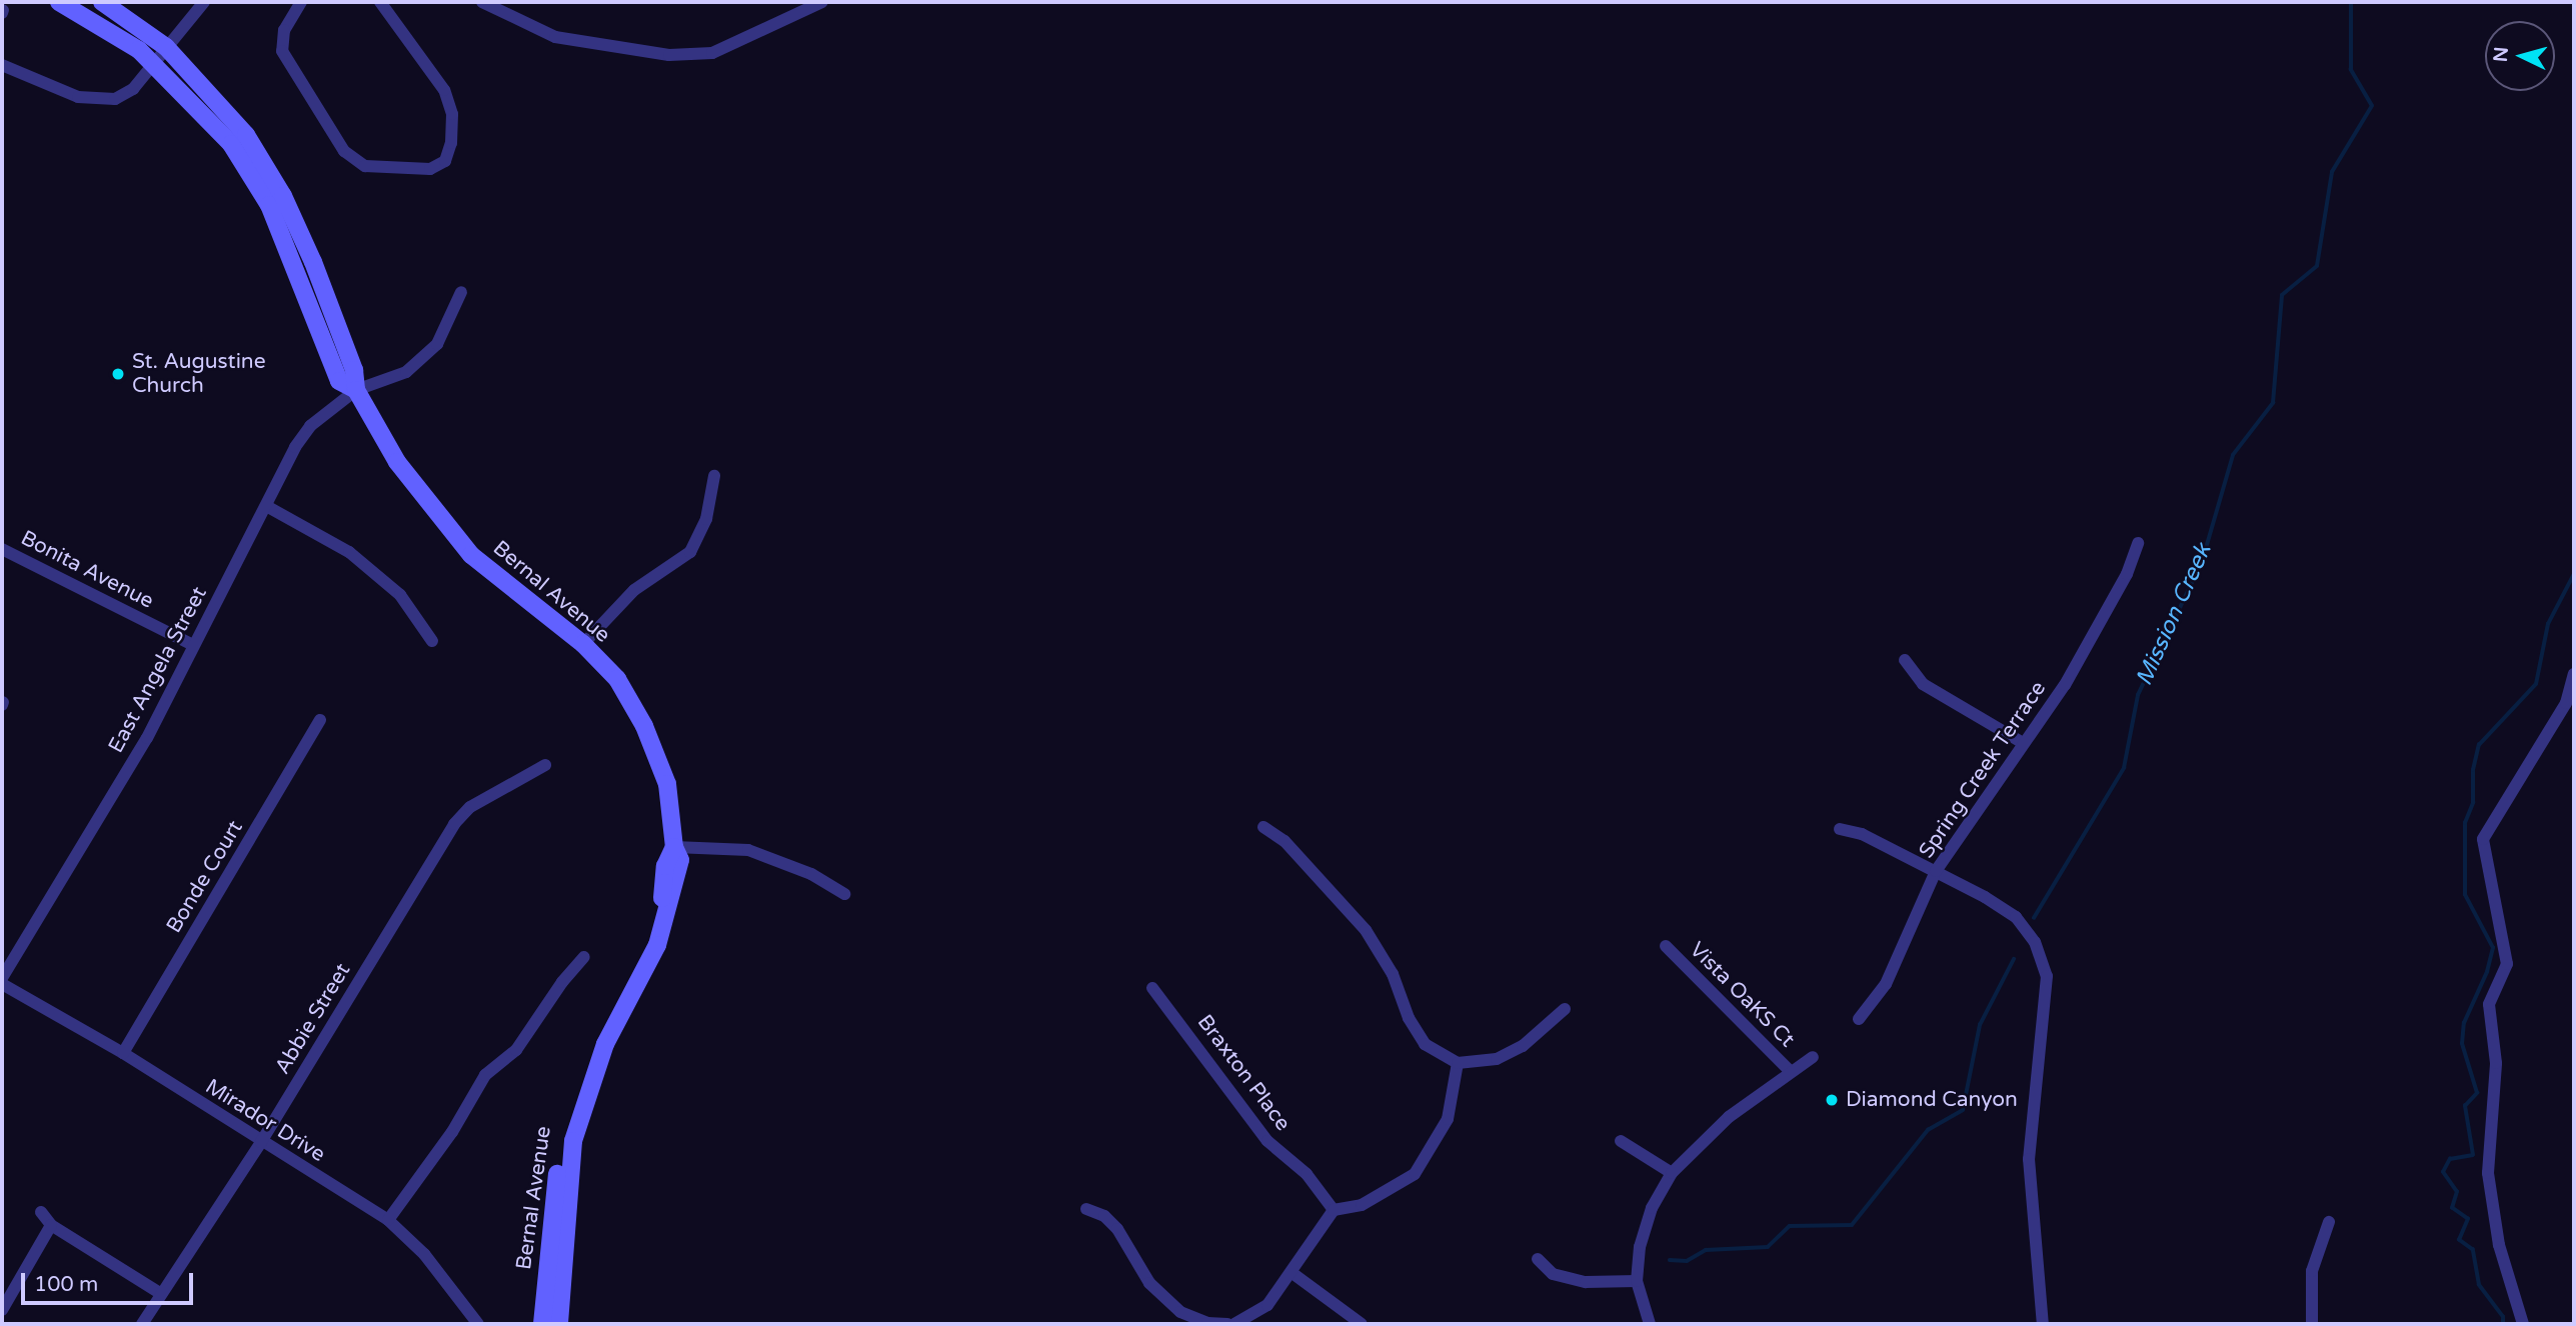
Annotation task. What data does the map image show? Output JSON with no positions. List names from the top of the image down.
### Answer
{
  "streets": {
    "main road": ["Bernal Avenue"],
    "street": [
      "Bonita Avenue",
      "East Angela Street",
      "Spring Creek Terrace",
      "Bonde Court",
      "Vista OaKS Ct",
      "Abbie Street",
      "Braxton Place",
      "Mirador Drive"
    ]
  },
  "crossings": [
    ["Bonita Avenue", "East Angela Street"],
    ["Bernal Avenue", "East Angela Street"],
    ["Bonde Court", "Mirador Drive"],
    ["Abbie Street", "Mirador Drive"]
  ],
  "water": ["Mission Creek"],
  "places": ["St. Augustine Church", "Diamond Canyon"],
  "scale_bar": "100 m",
  "north": "left"
}
